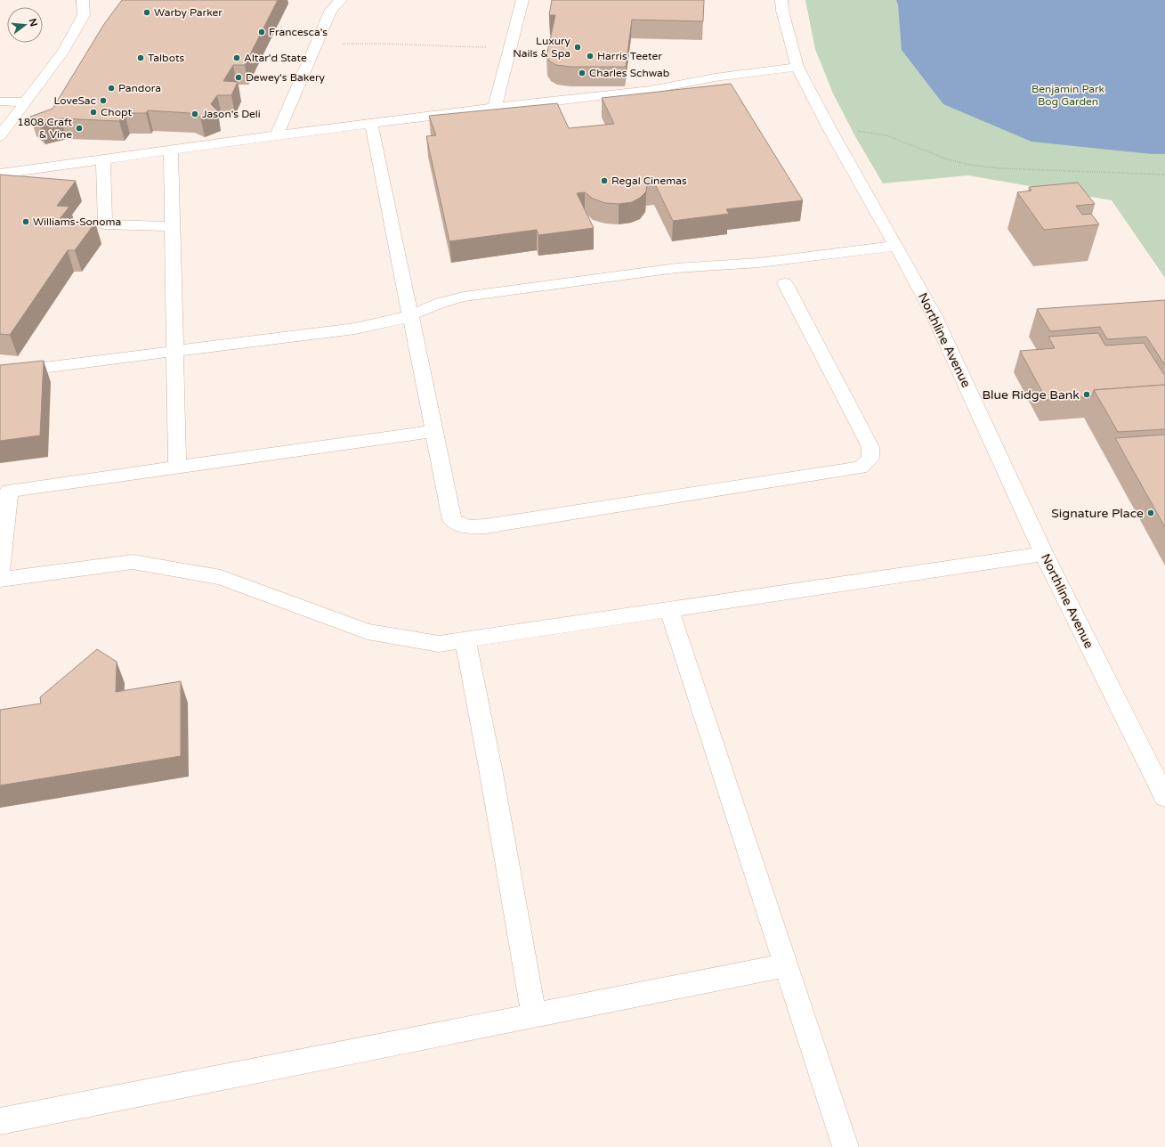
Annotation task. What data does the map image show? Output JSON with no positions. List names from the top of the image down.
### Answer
{
  "streets": {
    "street": ["Northline Avenue"]
  },
  "parks": ["Benjamin Park Bog Garden"],
  "places": [
    "Warby Parker",
    "Francesca's",
    "Luxury Nails & Spa",
    "Harris Teeter",
    "Talbots",
    "Altar'd State",
    "Charles Schwab",
    "Dewey's Bakery",
    "Pandora",
    "LoveSac",
    "Chopt",
    "Jason's Deli",
    "1808 Craft & Vine",
    "Regal Cinemas",
    "Williams-Sonoma",
    "Blue Ridge Bank",
    "Signature Place"
  ],
  "north": "right"
}
